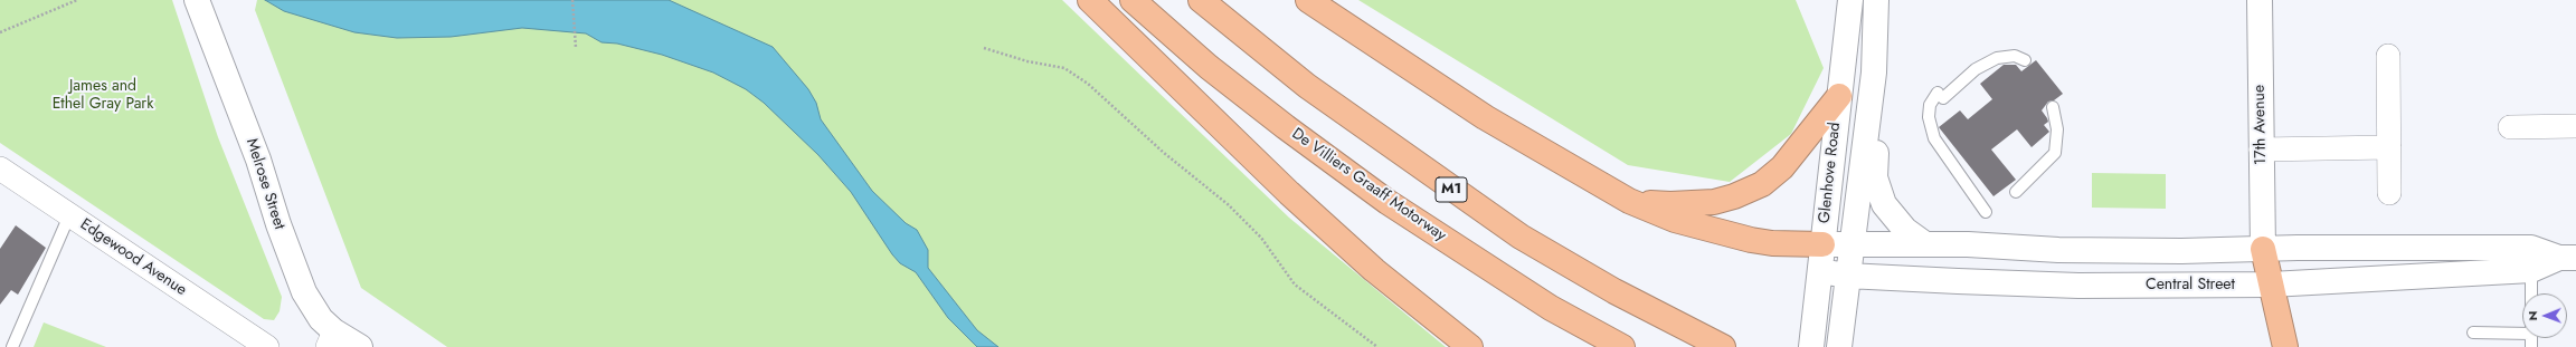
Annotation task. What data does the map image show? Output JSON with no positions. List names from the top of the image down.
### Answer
{
  "streets": {
    "highway": ["De Villiers Graaff Motorway", "M1"],
    "main road": [
      "17th Avenue",
      "Glenhove Road",
      "Melrose Street",
      "Central Street"
    ],
    "street": ["Edgewood Avenue"]
  },
  "crossings": [
    ["17th Avenue", "Central Street"],
    ["Glenhove Road", "Central Street"]
  ],
  "parks": ["James and Ethel Gray Park"],
  "north": "left"
}
